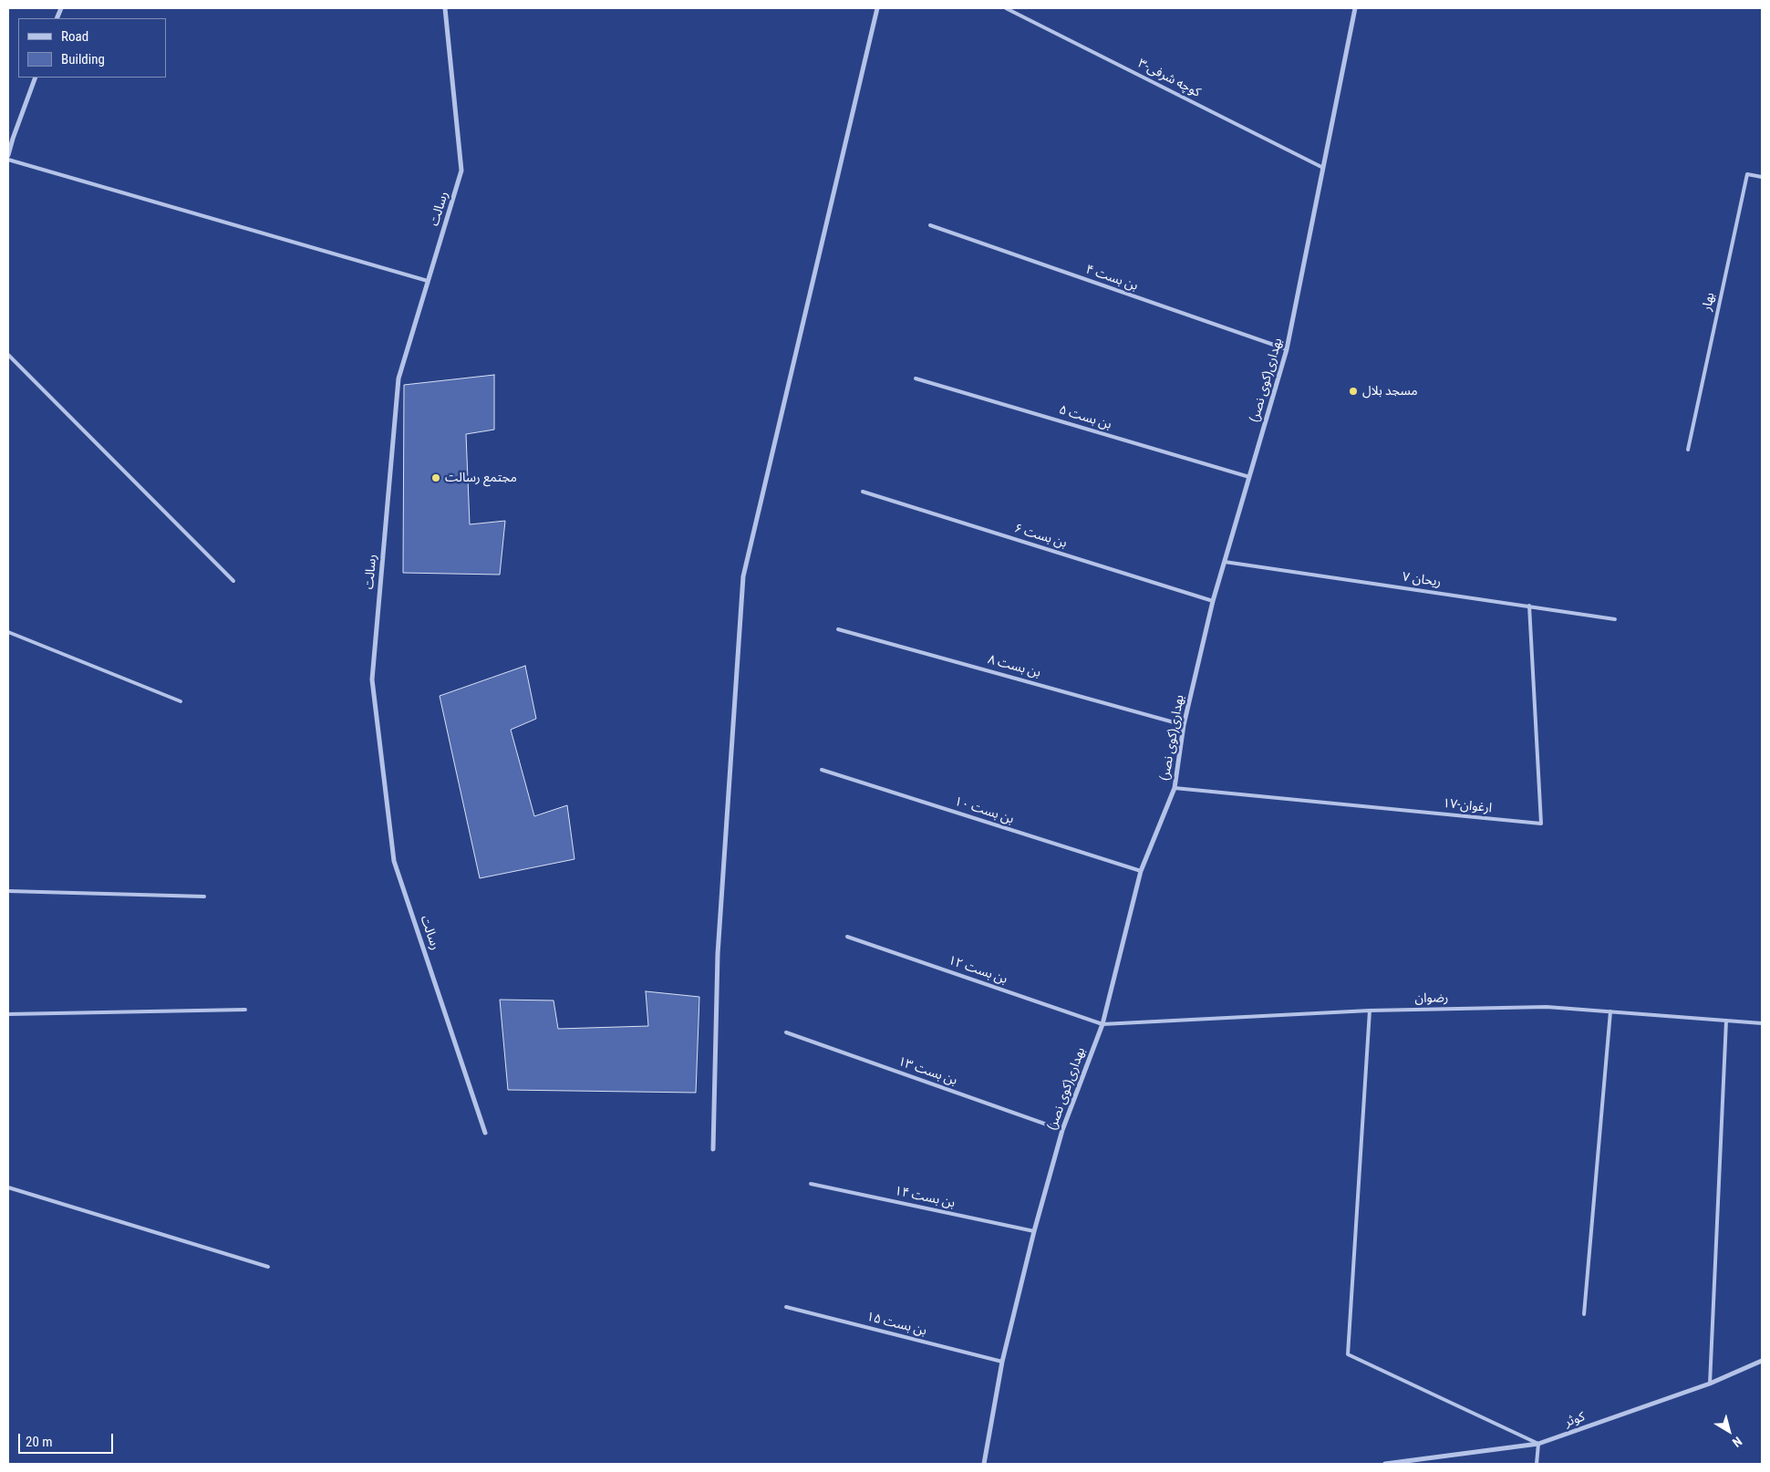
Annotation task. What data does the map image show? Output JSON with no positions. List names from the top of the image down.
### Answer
{
  "streets": {
    "street": ["رسالت", "بهداری(کوی نصر)", "کوثر"],
    "lane": [
      "کوچه شرفی-۳",
      "بن بست ۴",
      "بهار",
      "بن بست ۵",
      "بن بست ۶",
      "ریحان ۷",
      "بن بست ۸",
      "ارغوان-۱۷",
      "بن بست ۱۰",
      "بن بست ۱۲",
      "رضوان",
      "بن بست ۱۳",
      "بن بست ۱۴",
      "بن بست ۱۵"
    ]
  },
  "crossings": [
    ["کوچه شرفی-۳", "بهداری(کوی نصر)"],
    ["بن بست ۴", "بهداری(کوی نصر)"],
    ["بهداری(کوی نصر)", "بن بست ۵"],
    ["بهداری(کوی نصر)", "بن بست ۶"],
    ["بهداری(کوی نصر)", "ریحان ۷"],
    ["بهداری(کوی نصر)", "بن بست ۸"],
    ["بهداری(کوی نصر)", "ارغوان-۱۷"],
    ["بهداری(کوی نصر)", "بن بست ۱۰"],
    ["بهداری(کوی نصر)", "بن بست ۱۲"],
    ["بهداری(کوی نصر)", "رضوان"],
    ["بهداری(کوی نصر)", "بن بست ۱۳"],
    ["بهداری(کوی نصر)", "بن بست ۱۴"],
    ["بهداری(کوی نصر)", "بن بست ۱۵"],
    ["ریحان ۷", "ارغوان-۱۷"],
    ["بن بست ۱۲", "رضوان"]
  ],
  "places": ["مسجد بلال", "مجتمع رسالت"],
  "legend": ["Road", "Building"],
  "scale_bar": "20 m",
  "north": "bottom right"
}
